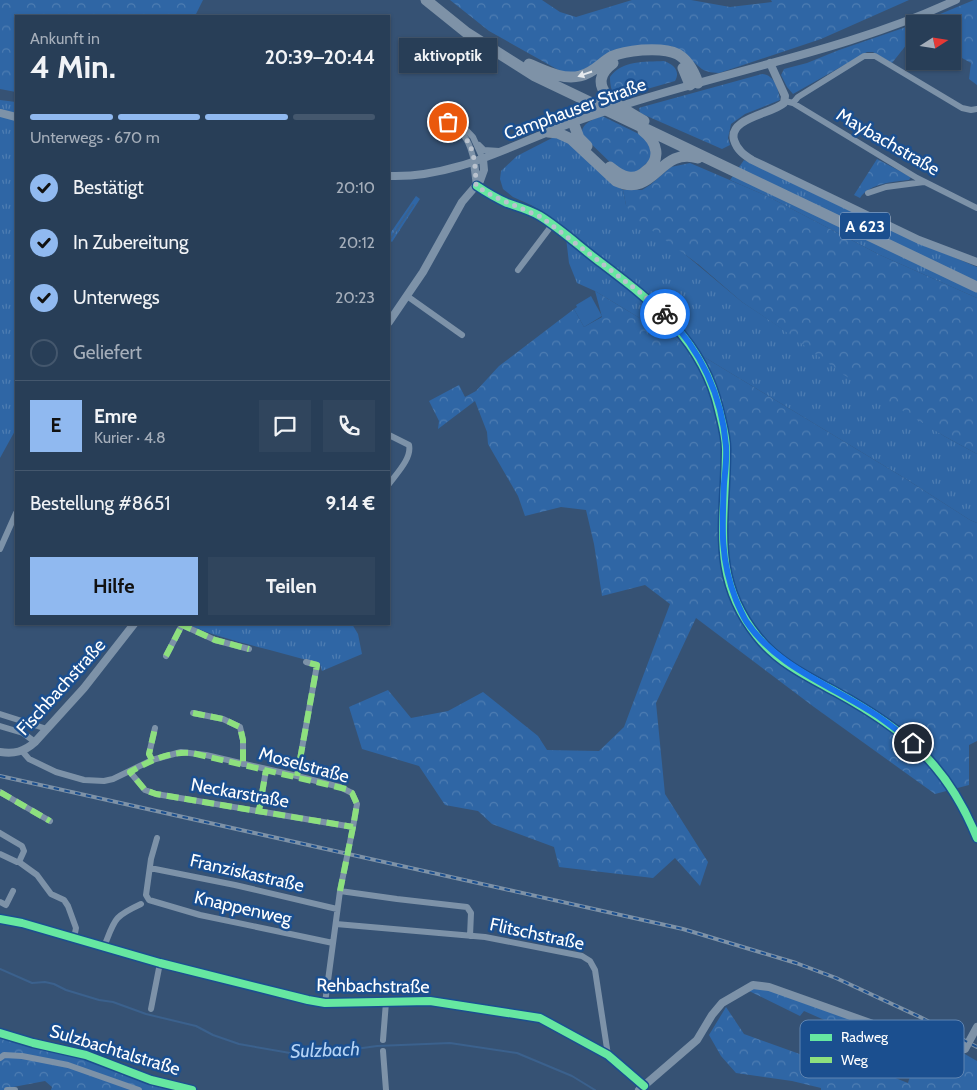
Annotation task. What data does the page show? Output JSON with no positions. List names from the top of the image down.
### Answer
{
  "streets": {
    "highway": ["A 623"],
    "main road": ["Sulzbachtalstraße"],
    "street": [
      "Camphauser Straße",
      "Maybachstraße",
      "Fischbachstraße",
      "Moselstraße",
      "Neckarstraße",
      "Franziskastraße",
      "Knappenweg",
      "Flitschstraße",
      "Rehbachstraße"
    ]
  },
  "crossings": [
    ["Fischbachstraße", "Moselstraße"],
    ["Moselstraße", "Neckarstraße"],
    ["Franziskastraße", "Knappenweg"],
    ["Flitschstraße", "Rehbachstraße"]
  ],
  "water": ["Sulzbach"],
  "places": ["aktivoptik"],
  "legend": ["Radweg", "Weg"],
  "north": "right",
  "page": {
    "heading": ["4 Min.", "Ankunft in", "20:39–20:44"],
    "panel": [
      "Emre",
      "Kurier · 4.8",
      "Bestellung #8651",
      "9.14 €"
    ],
    "bubble": "aktivoptik",
    "bar": "Unterwegs · 670 m",
    "list": [
      ["Bestätigt", "20:10"],
      ["In Zubereitung", "20:12"],
      ["Unterwegs", "20:23"],
      "Geliefert"
    ],
    "round": "E",
    "buttons": ["Hilfe", "Teilen"]
  }
}
